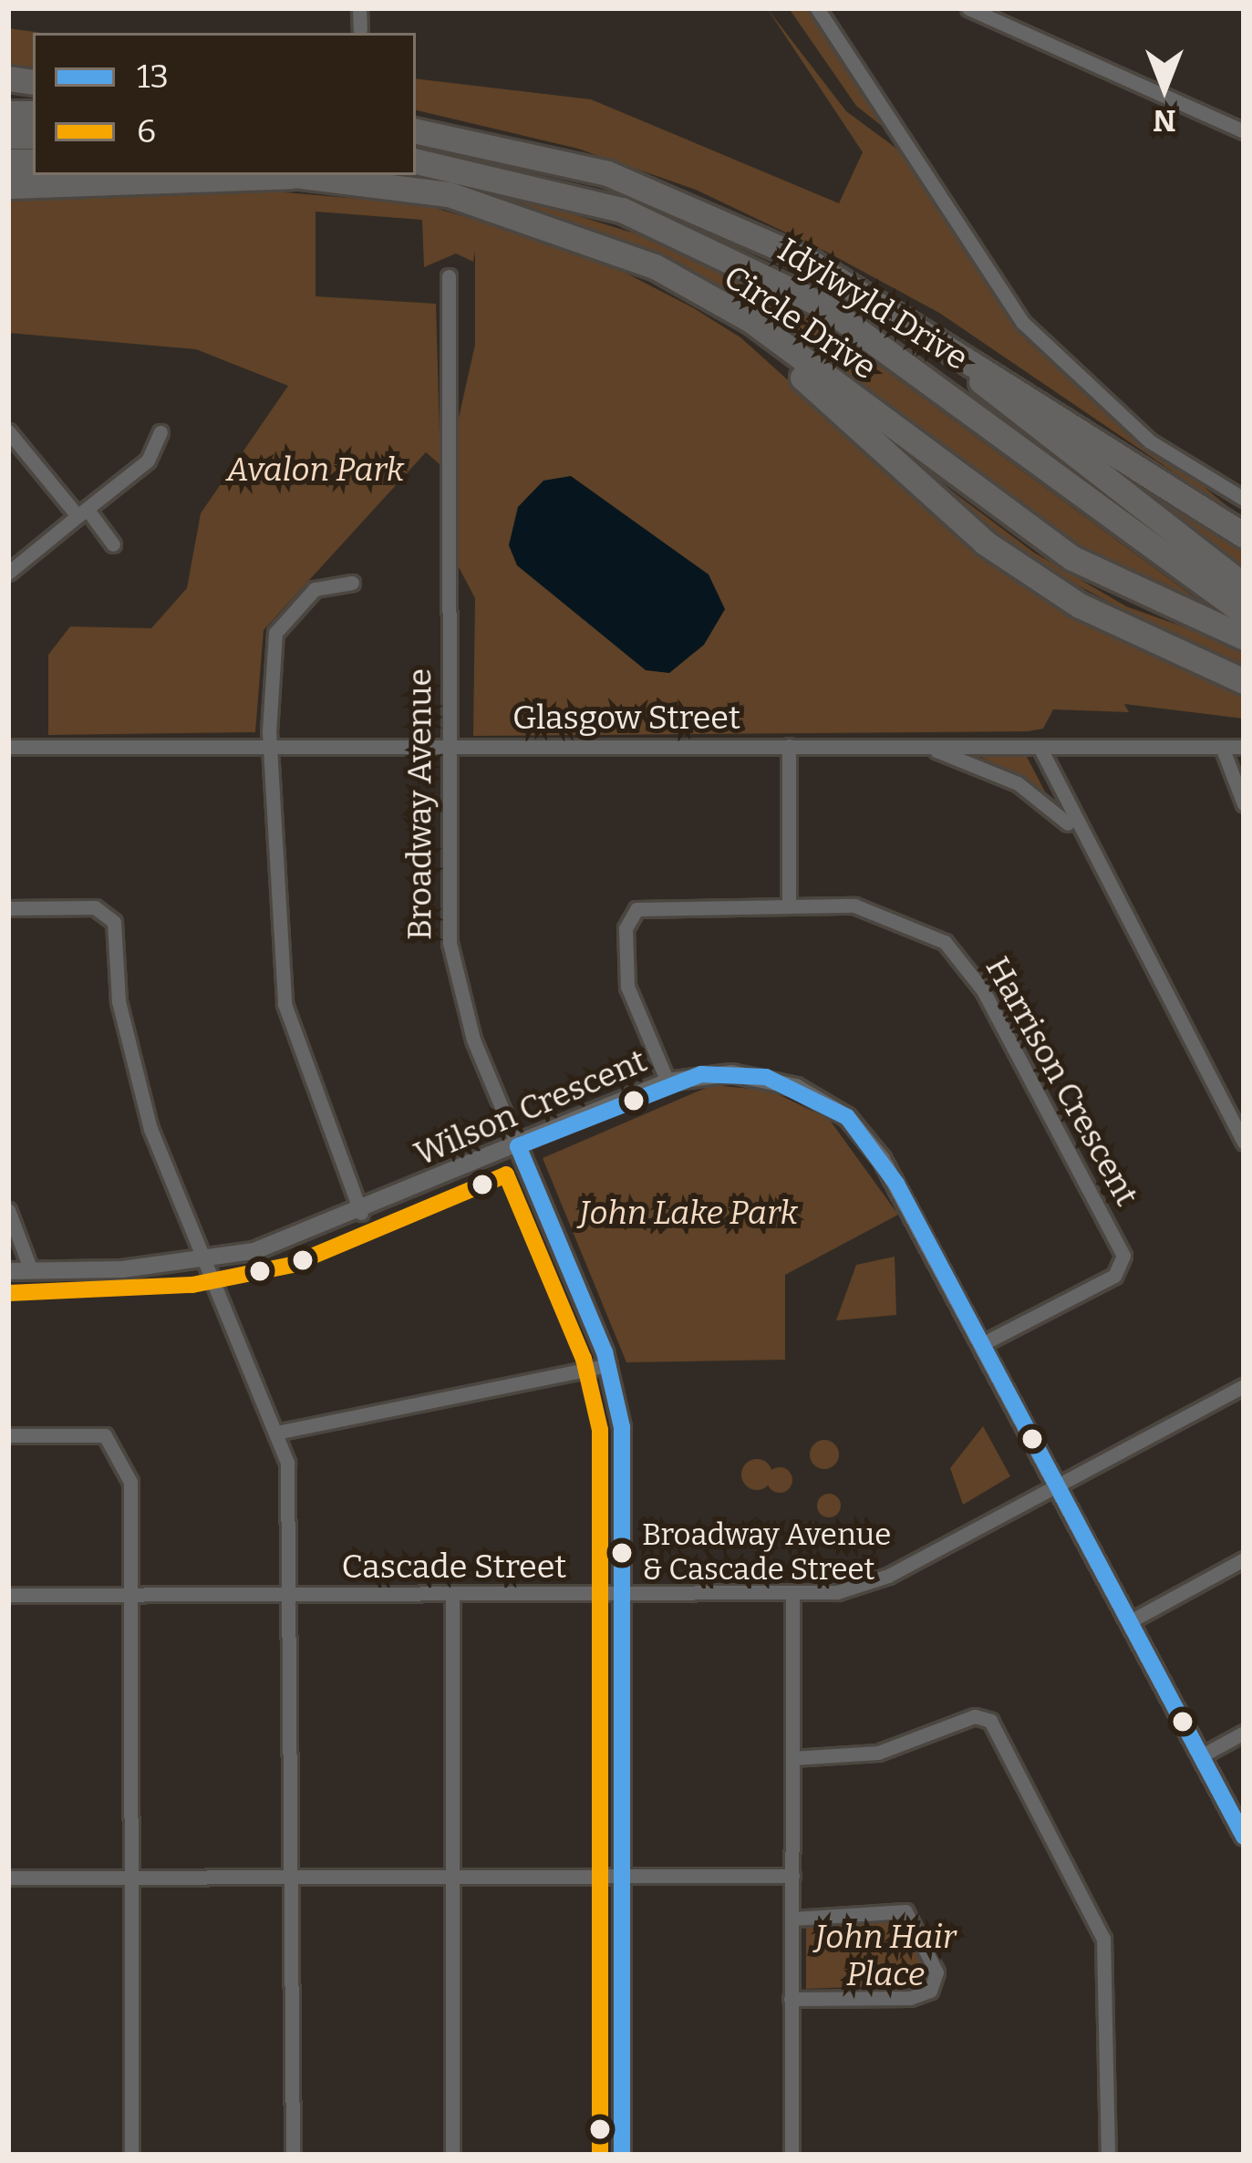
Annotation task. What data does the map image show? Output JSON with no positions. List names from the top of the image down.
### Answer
{
  "streets": {
    "highway": ["Idylwyld Drive", "Circle Drive"],
    "street": [
      "Glasgow Street",
      "Broadway Avenue",
      "Harrison Crescent",
      "Wilson Crescent",
      "Cascade Street"
    ]
  },
  "crossings": [
    ["Idylwyld Drive", "Circle Drive"],
    ["Glasgow Street", "Broadway Avenue"],
    ["Broadway Avenue", "Wilson Crescent"],
    ["Broadway Avenue", "Cascade Street"],
    ["Harrison Crescent", "Wilson Crescent"],
    ["Wilson Crescent", "Cascade Street"]
  ],
  "parks": ["Avalon Park", "John Lake Park", "John Hair Place"],
  "places": ["Broadway Avenue & Cascade Street"],
  "lines": ["transit line 13", "transit line 6"],
  "legend": ["13", "6"],
  "north": "bottom"
}
